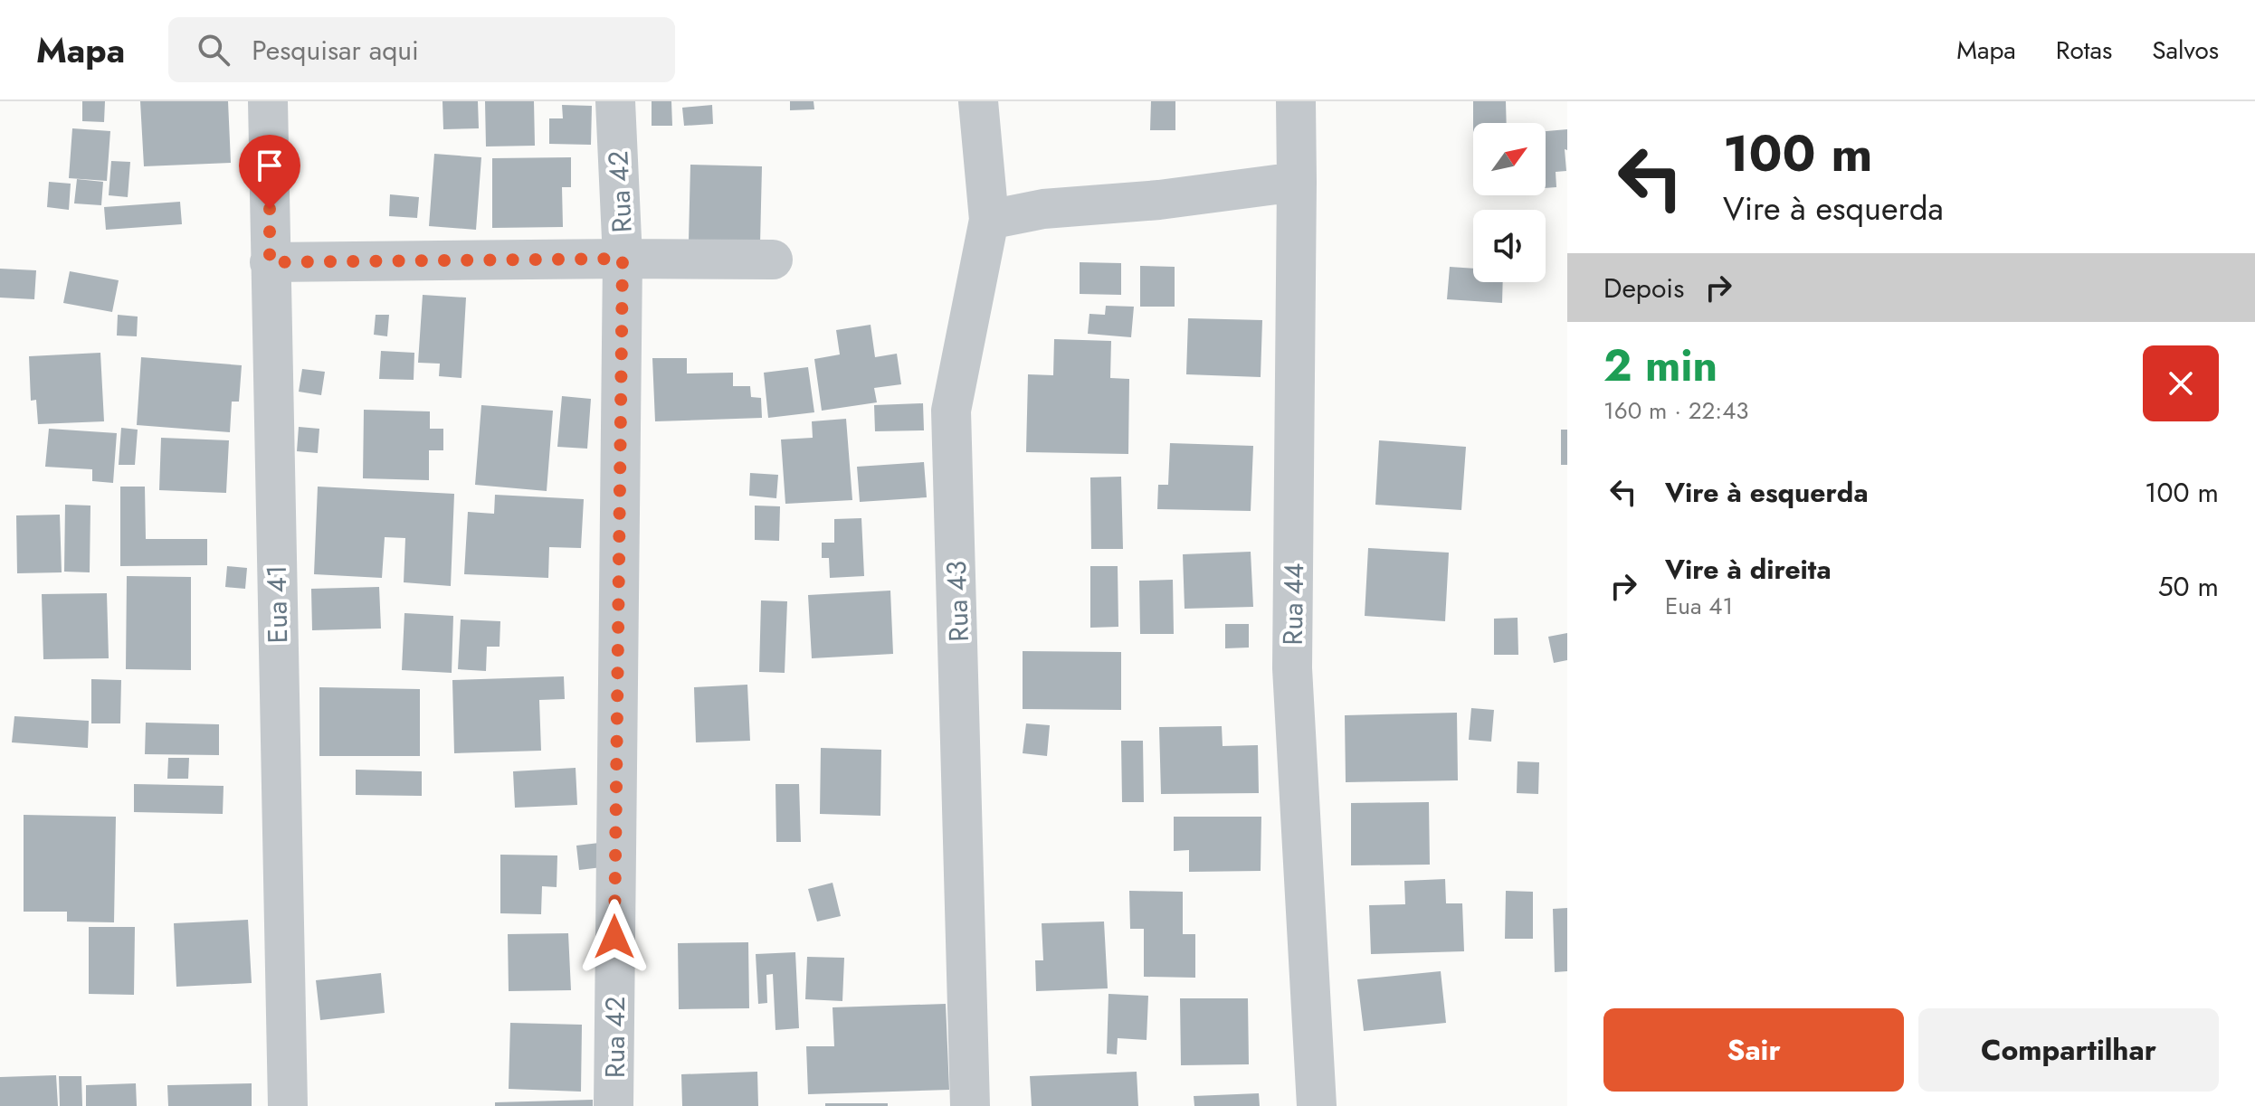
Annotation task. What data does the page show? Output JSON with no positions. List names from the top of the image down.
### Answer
{
  "streets": {
    "street": [
      "Rua 42",
      "Rua 43",
      "Eua 41",
      "Rua 44"
    ]
  },
  "north": "top right",
  "page": {
    "header": "Mapa",
    "search": "Pesquisar aqui",
    "nav": ["Mapa", "Rotas", "Salvos"],
    "turn": ["100 m", "Vire à esquerda"],
    "then": "Depois",
    "heading": ["2 min", "160 m · 22:43"],
    "list": [
      {
        "name": "Vire à esquerda",
        "value": "100 m"
      },
      {
        "name": "Vire à direita",
        "note": "Eua 41",
        "value": "50 m"
      }
    ],
    "buttons": ["Sair", "Compartilhar"]
  }
}
